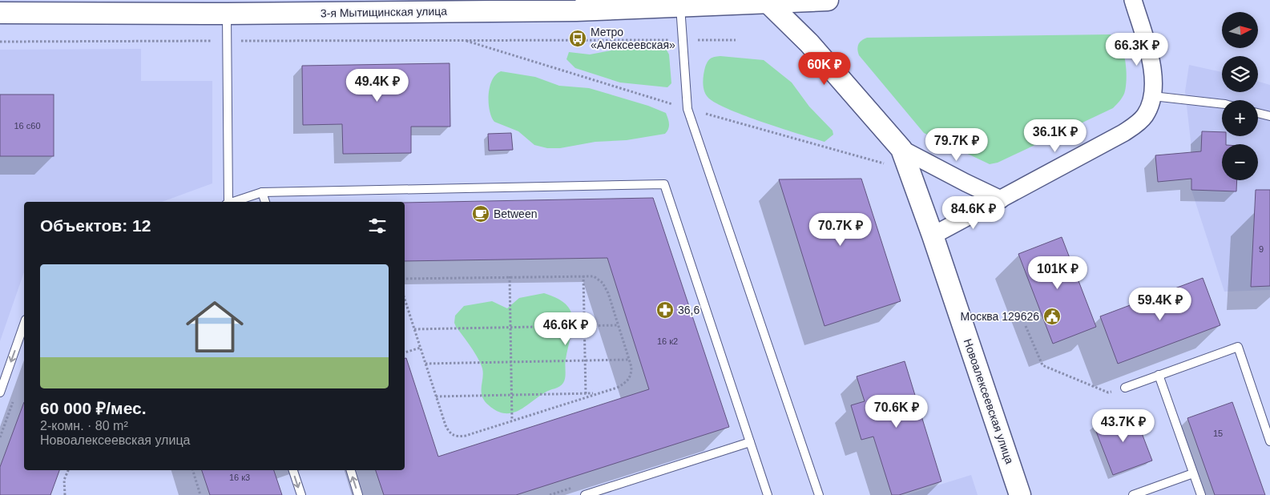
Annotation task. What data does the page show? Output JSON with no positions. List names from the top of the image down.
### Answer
{
  "streets": {
    "street": ["3-я Мытищинская улица", "Новоалексеевская улица"]
  },
  "crossings": [
    ["3-я Мытищинская улица", "Новоалексеевская улица"]
  ],
  "places": {
    "bus stop": ["Метро «Алексеевская»"],
    "cafe": ["Between"],
    "pharmacy": ["36,6"],
    "public building": ["Москва 129626"]
  },
  "house_numbers": [
    "16 с60",
    "9",
    "16 к2",
    "15",
    "16 к3"
  ],
  "north": "right",
  "page": {
    "map_buttons": ["+", "−"],
    "price": [
      "66.3K ₽",
      "60K ₽",
      "49.4K ₽",
      "36.1K ₽",
      "79.7K ₽",
      "84.6K ₽",
      "70.7K ₽",
      "101K ₽",
      "59.4K ₽",
      "46.6K ₽",
      "70.6K ₽",
      "43.7K ₽"
    ],
    "heading": "Объектов: 12",
    "list": [
      {
        "name": "60 000 ₽/мес.",
        "note": "2-комн. · 80 m² · Новоалексеевская улица"
      }
    ]
  }
}
